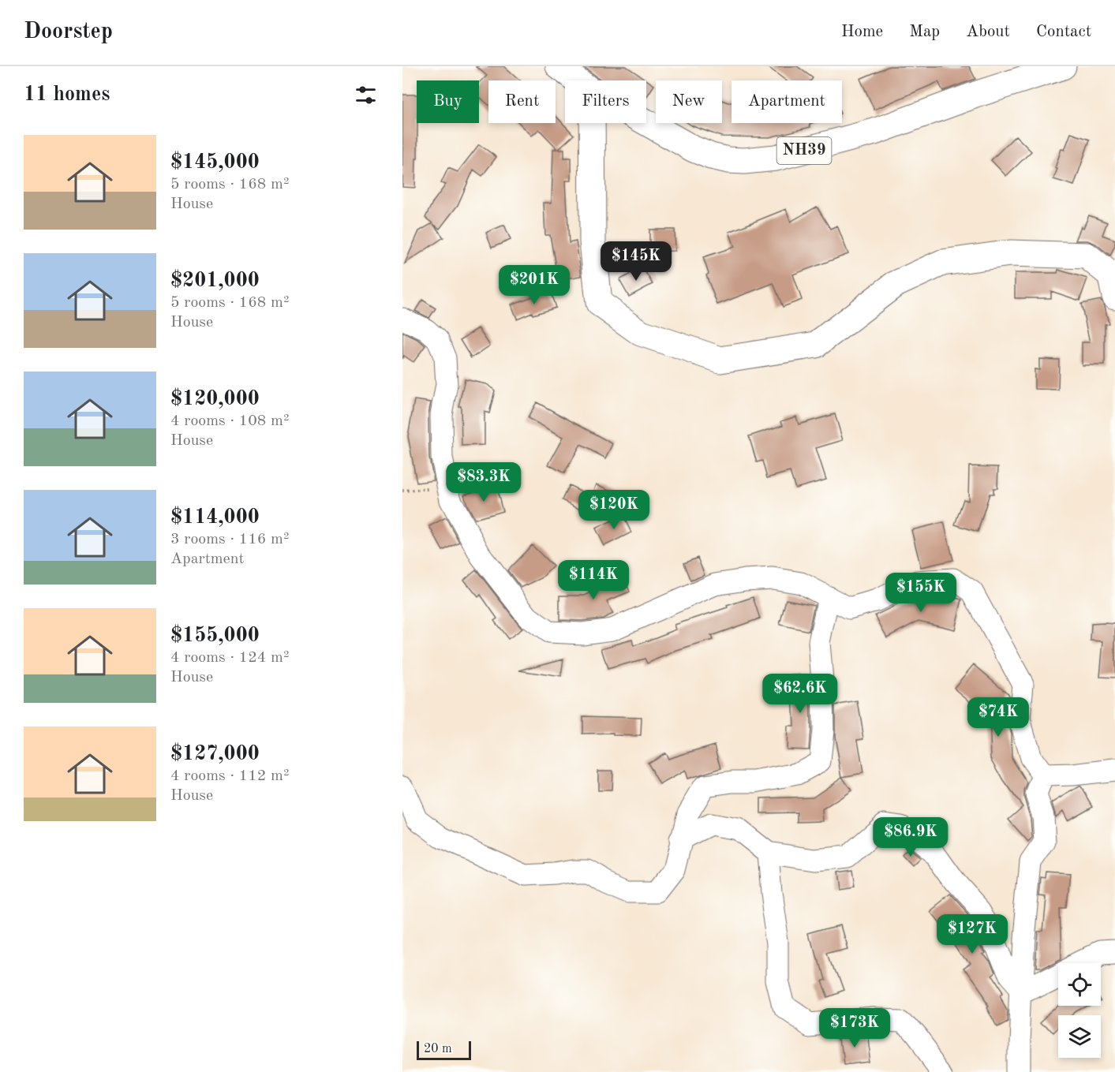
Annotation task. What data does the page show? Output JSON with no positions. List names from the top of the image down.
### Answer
{
  "streets": {
    "main road": ["NH39"]
  },
  "scale_bar": "20 m",
  "page": {
    "header": "Doorstep",
    "nav": [
      "Home",
      "Map",
      "About",
      "Contact"
    ],
    "heading": "11 homes",
    "chip": [
      "Buy",
      "Rent",
      "Filters",
      "New",
      "Apartment"
    ],
    "list": [
      {
        "name": "$145,000",
        "note": "5 rooms · 168 m² · House"
      },
      {
        "name": "$201,000",
        "note": "5 rooms · 168 m² · House"
      },
      {
        "name": "$120,000",
        "note": "4 rooms · 108 m² · House"
      },
      {
        "name": "$114,000",
        "note": "3 rooms · 116 m² · Apartment"
      },
      {
        "name": "$155,000",
        "note": "4 rooms · 124 m² · House"
      },
      {
        "name": "$127,000",
        "note": "4 rooms · 112 m² · House"
      }
    ],
    "price": [
      "$145K",
      "$201K",
      "$83.3K",
      "$120K",
      "$114K",
      "$155K",
      "$62.6K",
      "$74K",
      "$86.9K",
      "$127K",
      "$173K"
    ],
    "scale": "20 m"
  }
}
